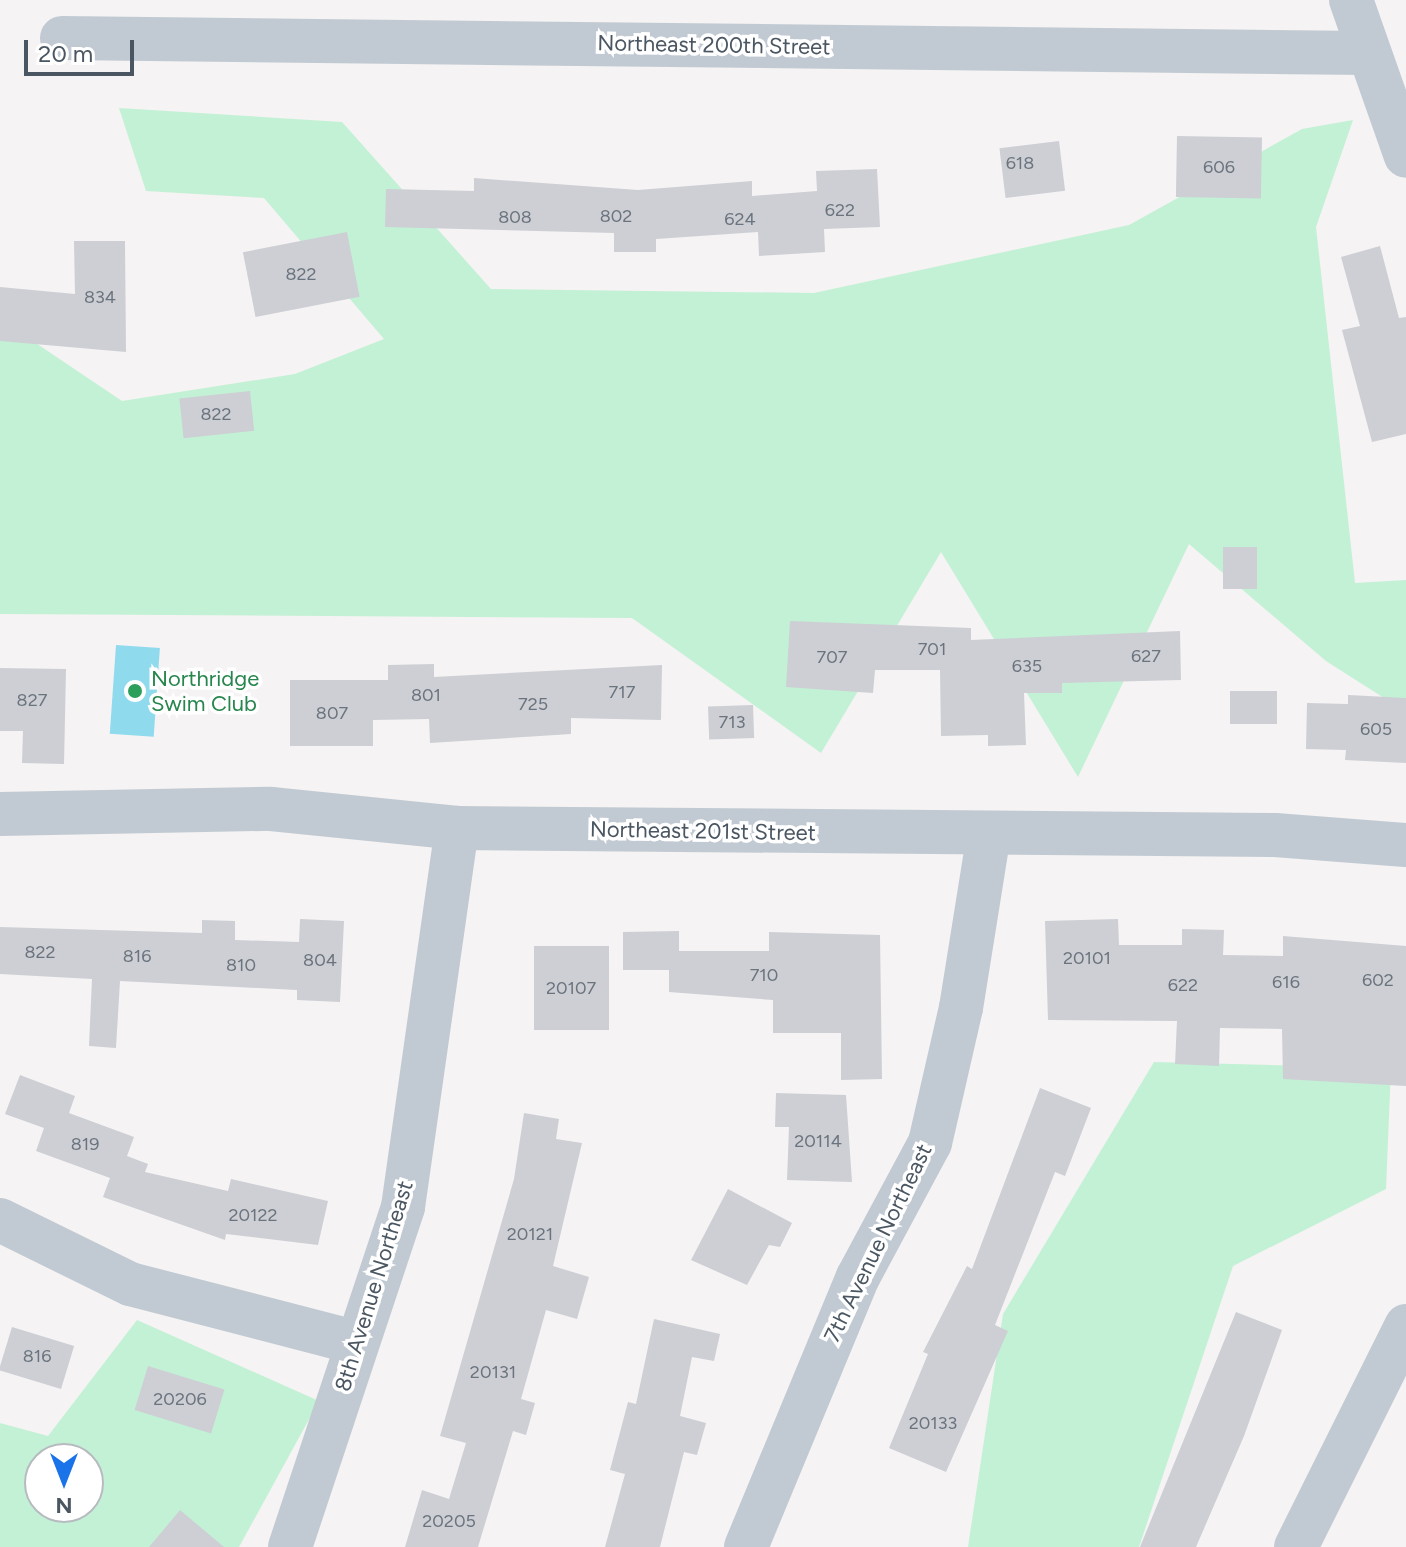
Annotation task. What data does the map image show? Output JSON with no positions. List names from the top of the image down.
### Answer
{
  "streets": {
    "street": [
      "Northeast 200th Street",
      "Northeast 201st Street",
      "7th Avenue Northeast",
      "8th Avenue Northeast"
    ]
  },
  "crossings": [
    ["Northeast 201st Street", "7th Avenue Northeast"],
    ["Northeast 201st Street", "8th Avenue Northeast"]
  ],
  "places": ["Northridge Swim Club"],
  "house_numbers": [
    "618",
    "606",
    "622",
    "802",
    "808",
    "624",
    "822",
    "834",
    "822",
    "701",
    "627",
    "707",
    "635",
    "717",
    "801",
    "827",
    "725",
    "807",
    "713",
    "605",
    "822",
    "816",
    "20101",
    "804",
    "810",
    "710",
    "602",
    "616",
    "622",
    "20107",
    "20114",
    "819",
    "20122",
    "20121",
    "816",
    "20131",
    "20206",
    "20133",
    "20205"
  ],
  "scale_bar": "20 m",
  "north": "bottom"
}
